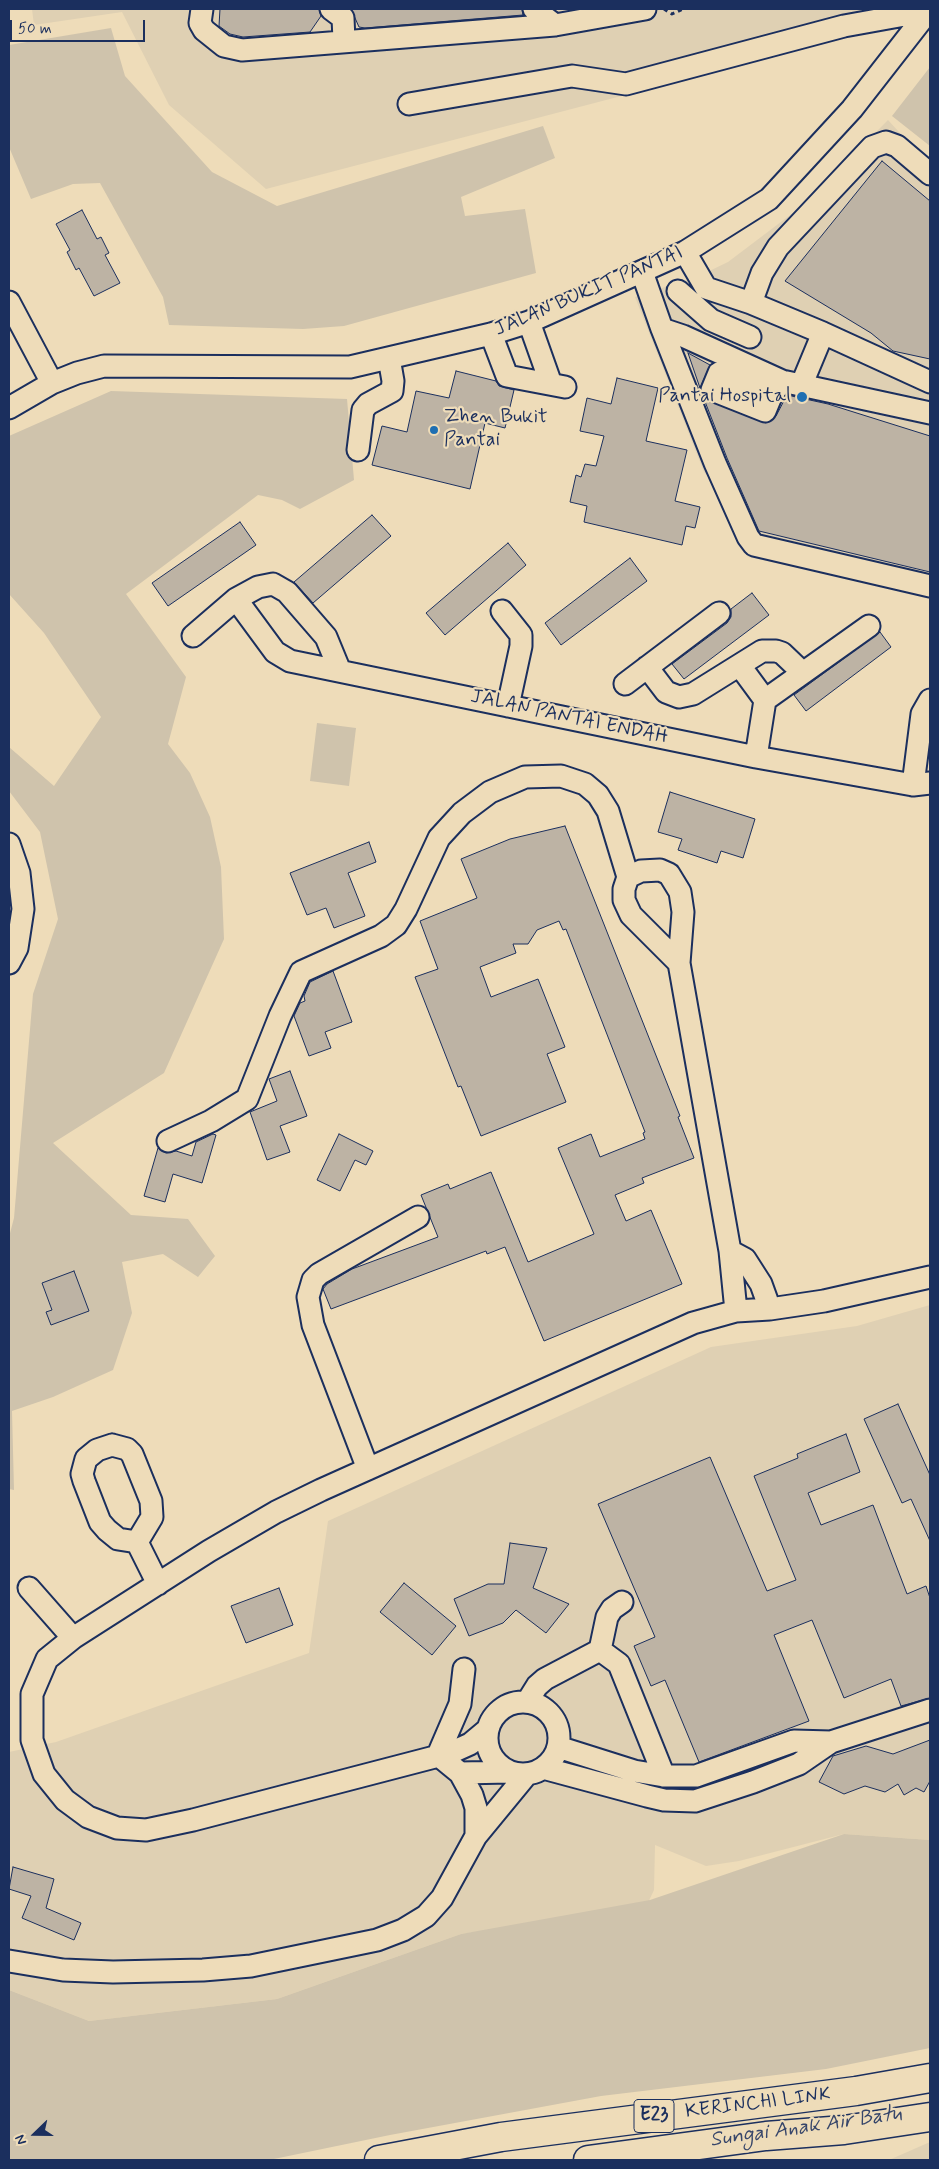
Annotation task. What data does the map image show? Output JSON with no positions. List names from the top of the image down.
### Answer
{
  "streets": {
    "highway": ["KERINCHI LINK", "E23"],
    "street": ["JALAN BUKIT PANTAI", "JALAN PANTAI ENDAH"]
  },
  "water": ["Sungai Anak Air Batu"],
  "places": ["Pantai Hospital", "Zhen Bukit Pantai"],
  "scale_bar": "50 m",
  "north": "left"
}
